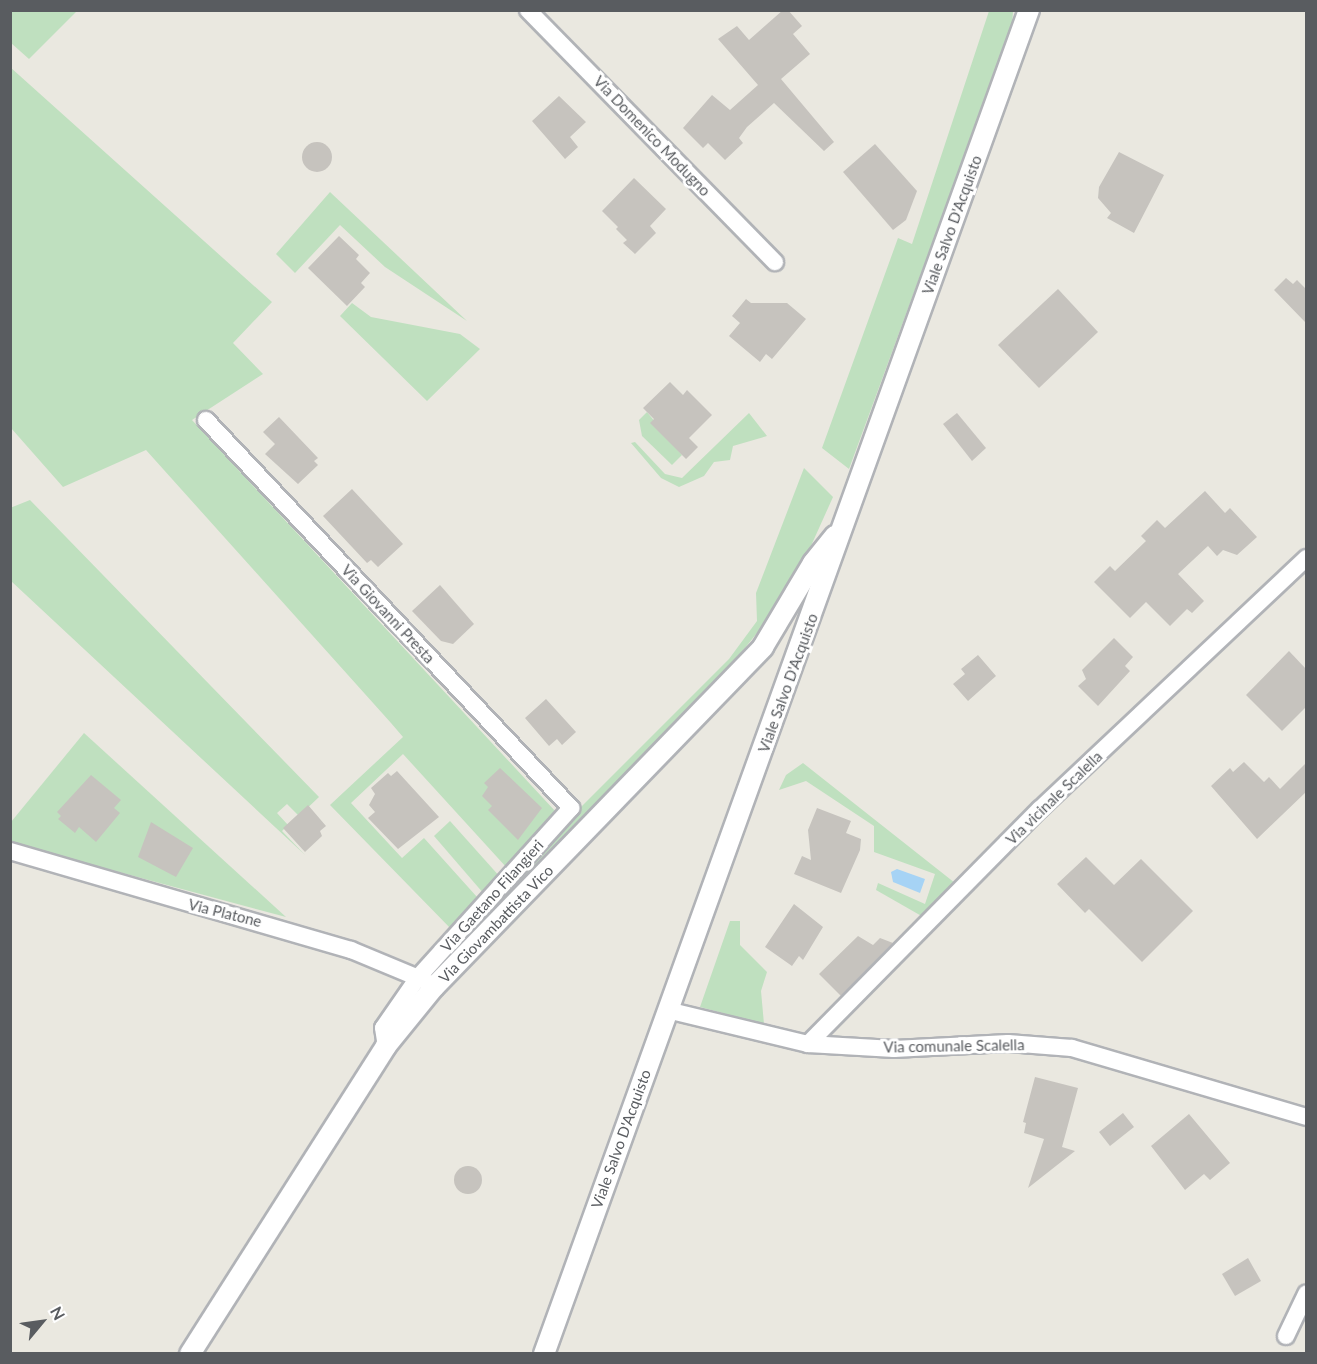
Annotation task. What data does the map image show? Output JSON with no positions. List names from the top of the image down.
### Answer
{
  "streets": {
    "street": [
      "Via Domenico Modugno",
      "Viale Salvo D'Acquisto",
      "Via Giovanni Presta",
      "Via vicinale Scalella",
      "Via Gaetano Filangieri",
      "Via Platone",
      "Via Giovambattista Vico",
      "Via comunale Scalella"
    ]
  },
  "crossings": [
    ["Viale Salvo D'Acquisto", "Via Giovambattista Vico"],
    ["Viale Salvo D'Acquisto", "Via comunale Scalella"],
    ["Via Giovanni Presta", "Via Gaetano Filangieri"],
    ["Via vicinale Scalella", "Via comunale Scalella"],
    ["Via Gaetano Filangieri", "Via Platone"],
    ["Via Gaetano Filangieri", "Via Giovambattista Vico"],
    ["Via Platone", "Via Giovambattista Vico"]
  ],
  "north": "top right"
}
